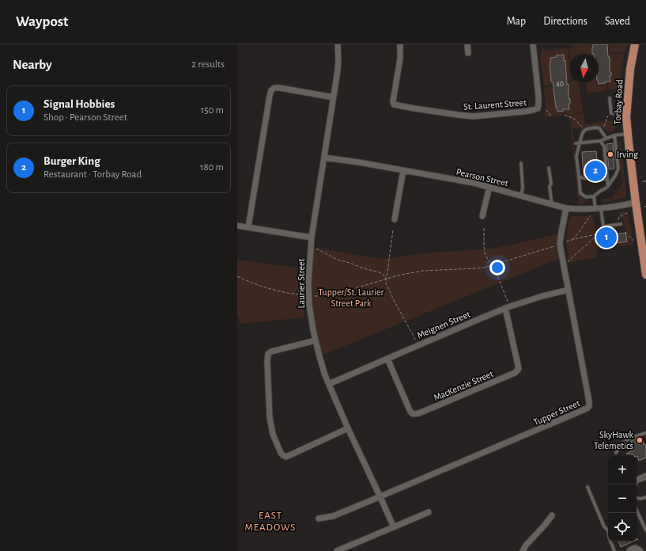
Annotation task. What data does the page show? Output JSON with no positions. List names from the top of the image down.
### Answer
{
  "streets": {
    "main road": ["Torbay Road"],
    "street": [
      "St. Laurent Street",
      "Pearson Street",
      "Laurier Street",
      "Meignen Street",
      "MacKenzie Street",
      "Tupper Street"
    ]
  },
  "crossings": [
    ["Torbay Road", "Pearson Street"],
    ["Pearson Street", "Laurier Street"],
    ["Pearson Street", "Tupper Street"],
    ["Laurier Street", "Meignen Street"],
    ["Laurier Street", "Tupper Street"],
    ["Meignen Street", "MacKenzie Street"],
    ["Meignen Street", "Tupper Street"]
  ],
  "districts": ["EAST MEADOWS"],
  "parks": ["Tupper/St. Laurier Street Park"],
  "places": ["Irving", "SkyHawk Telemetics"],
  "house_numbers": ["40"],
  "north": "bottom",
  "page": {
    "header": "Waypost",
    "nav": ["Map", "Directions", "Saved"],
    "heading": ["Nearby", "2 results"],
    "list": [
      {
        "mark": "1",
        "name": "Signal Hobbies",
        "note": "Shop · Pearson Street",
        "value": "150 m"
      },
      {
        "mark": "2",
        "name": "Burger King",
        "note": "Restaurant · Torbay Road",
        "value": "180 m"
      }
    ],
    "pins": ["2", "1"],
    "map_buttons": ["+", "−"]
  }
}
